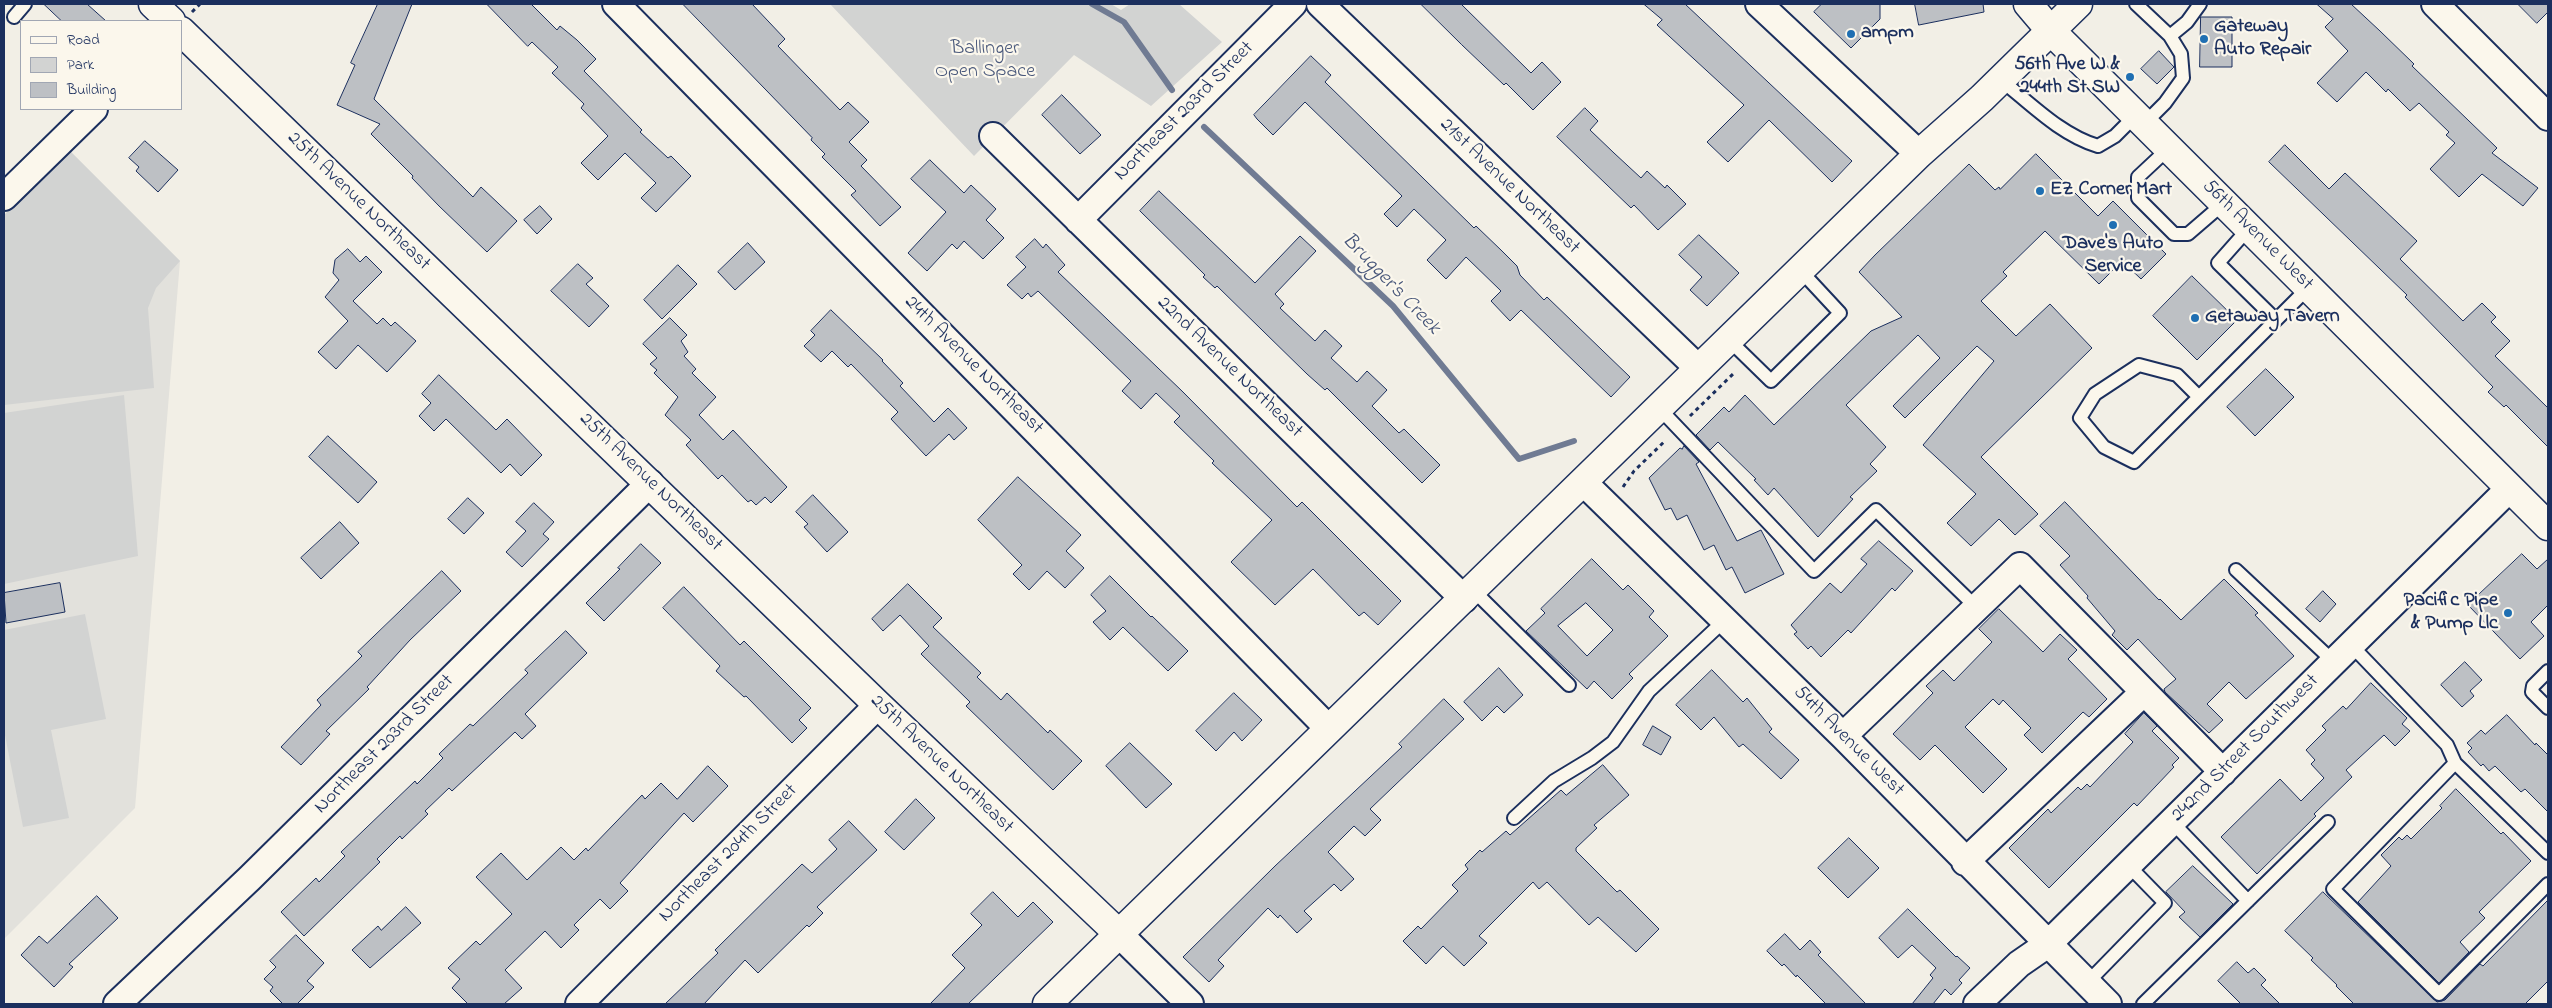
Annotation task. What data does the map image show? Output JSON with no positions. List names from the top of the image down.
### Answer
{
  "streets": {
    "main road": ["25th Avenue Northeast", "56th Avenue West"],
    "street": [
      "Northeast 203rd Street",
      "21st Avenue Northeast",
      "24th Avenue Northeast",
      "22nd Avenue Northeast",
      "54th Avenue West",
      "242nd Street Southwest",
      "Northeast 204th Street"
    ]
  },
  "crossings": [
    ["Northeast 203rd Street", "25th Avenue Northeast"],
    ["Northeast 203rd Street", "22nd Avenue Northeast"],
    ["25th Avenue Northeast", "Northeast 204th Street"],
    ["56th Avenue West", "242nd Street Southwest"],
    ["54th Avenue West", "242nd Street Southwest"]
  ],
  "water": ["Brugger's Creek"],
  "parks": ["Ballinger Open Space"],
  "places": [
    "ampm",
    "Gateway Auto Repair",
    "56th Ave W & 244th St SW",
    "EZ Corner Mart",
    "Dave's Auto Service",
    "Getaway Tavern",
    "Pacific Pipe & Pump Llc"
  ],
  "legend": ["Road", "Park", "Building"]
}
